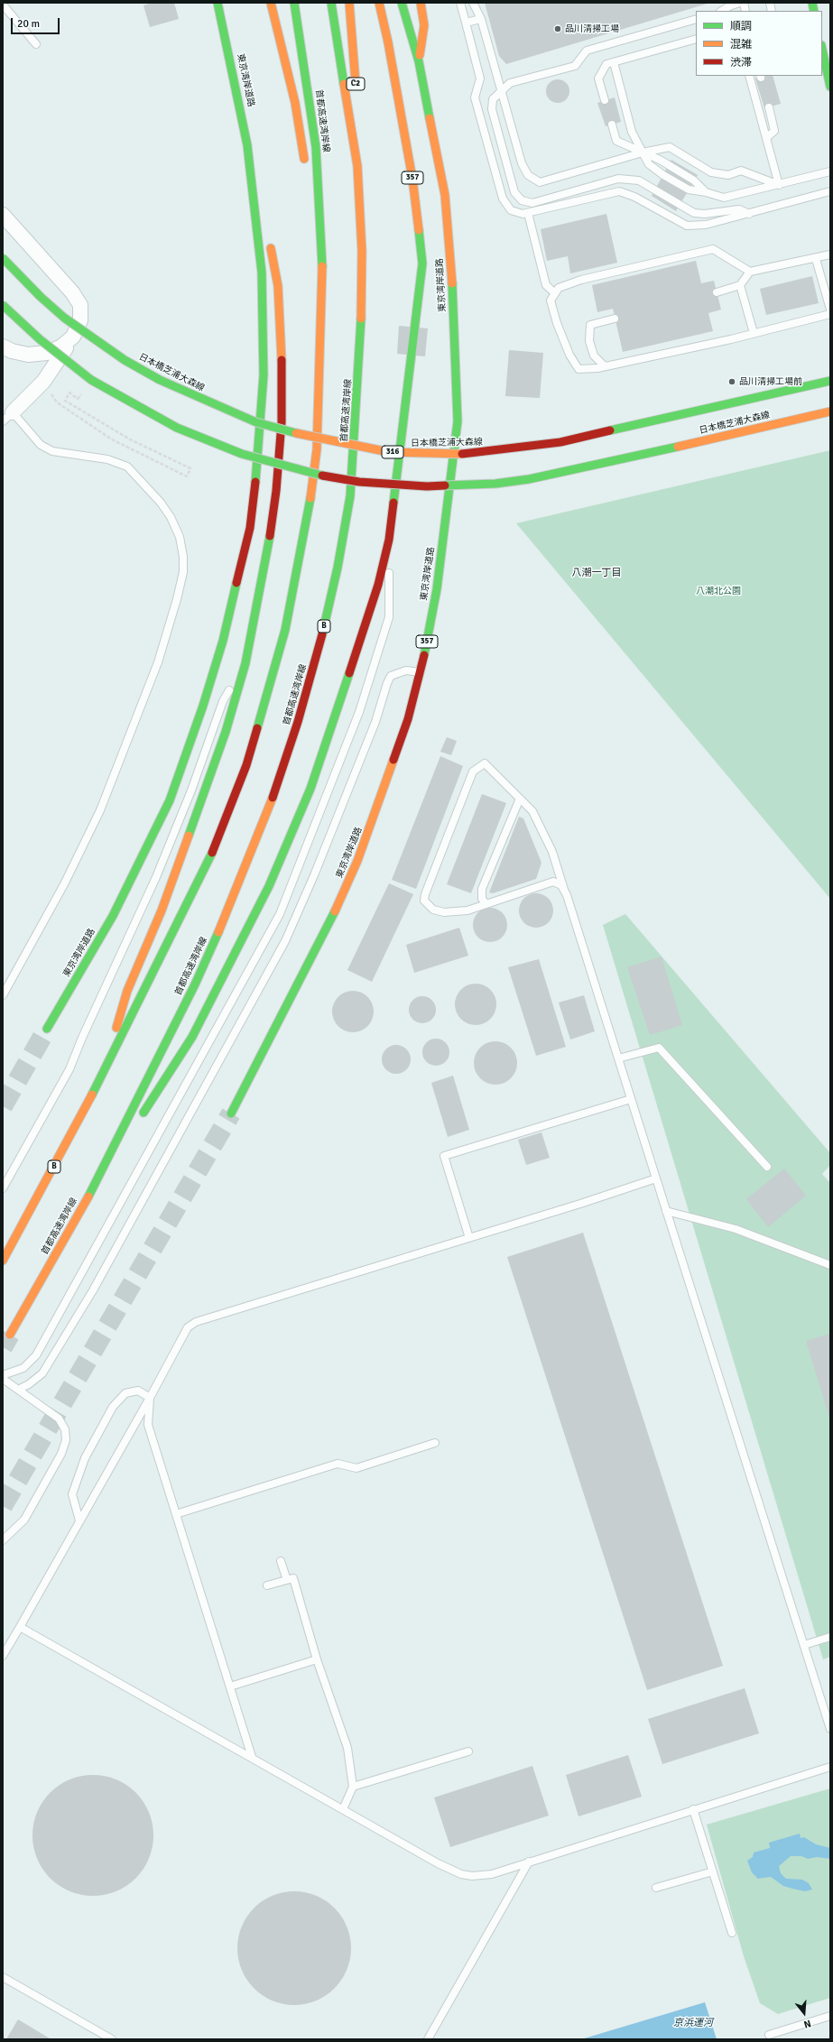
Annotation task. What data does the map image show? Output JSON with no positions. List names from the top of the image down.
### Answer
{
  "streets": {
    "main road": [
      "東京湾岸道路",
      "C2",
      "首都高速湾岸線",
      "357",
      "日本橋芝浦大森線",
      "316",
      "B"
    ]
  },
  "crossings": [
    ["東京湾岸道路", "357"],
    ["C2", "首都高速湾岸線"]
  ],
  "districts": ["八潮一丁目"],
  "water": ["京浜運河"],
  "parks": ["八潮北公園"],
  "places": ["品川清掃工場", "品川清掃工場前"],
  "legend": ["順調", "混雑", "渋滞"],
  "scale_bar": "20 m",
  "north": "bottom"
}
